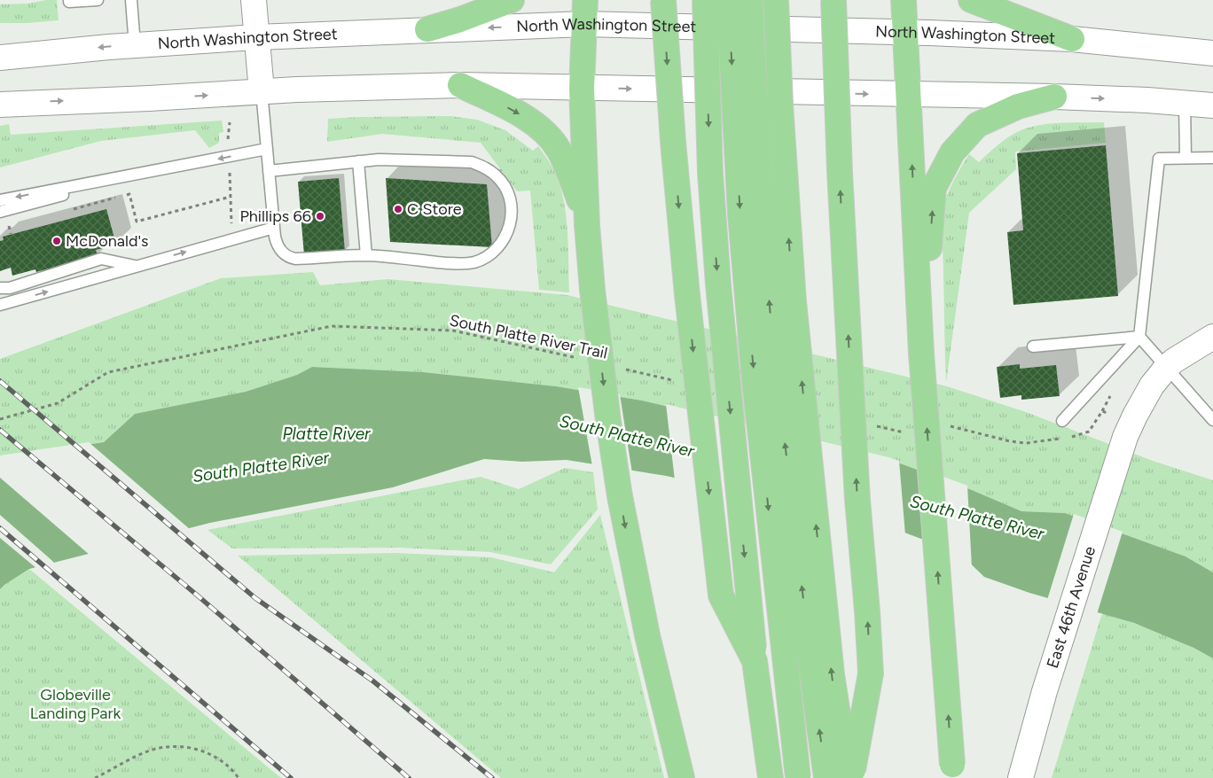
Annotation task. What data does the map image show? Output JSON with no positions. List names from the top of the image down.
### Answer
{
  "streets": {
    "main road": ["North Washington Street", "East 46th Avenue"],
    "path": ["South Platte River Trail"]
  },
  "water": ["Platte River", "South Platte River"],
  "parks": ["Globeville Landing Park"],
  "places": ["C Store", "Phillips 66", "McDonald's"]
}
